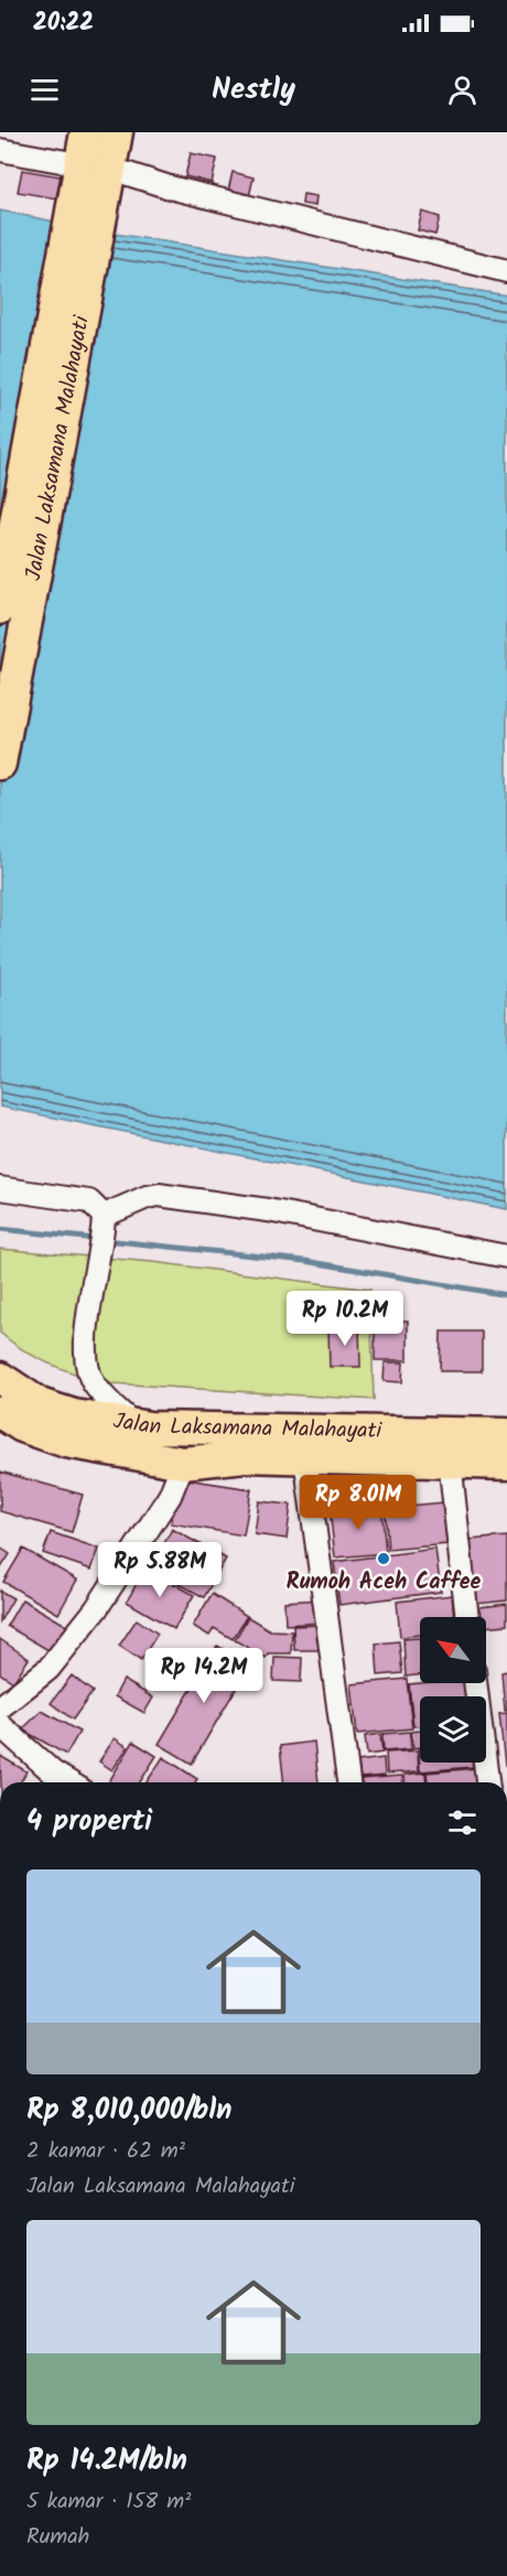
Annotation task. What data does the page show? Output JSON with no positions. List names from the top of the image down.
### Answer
{
  "streets": {
    "highway": ["Jalan Laksamana Malahayati"]
  },
  "places": ["Rumoh Aceh Caffee"],
  "north": "top left",
  "page": {
    "status": "20:22",
    "header": "Nestly",
    "price": [
      "Rp 10.2M",
      "Rp 8.01M",
      "Rp 5.88M",
      "Rp 14.2M"
    ],
    "heading": "4 properti",
    "list": [
      {
        "name": "Rp 8,010,000/bln",
        "note": "2 kamar · 62 m² · Jalan Laksamana Malahayati"
      },
      {
        "name": "Rp 14.2M/bln",
        "note": "5 kamar · 158 m² · Rumah"
      }
    ]
  }
}
